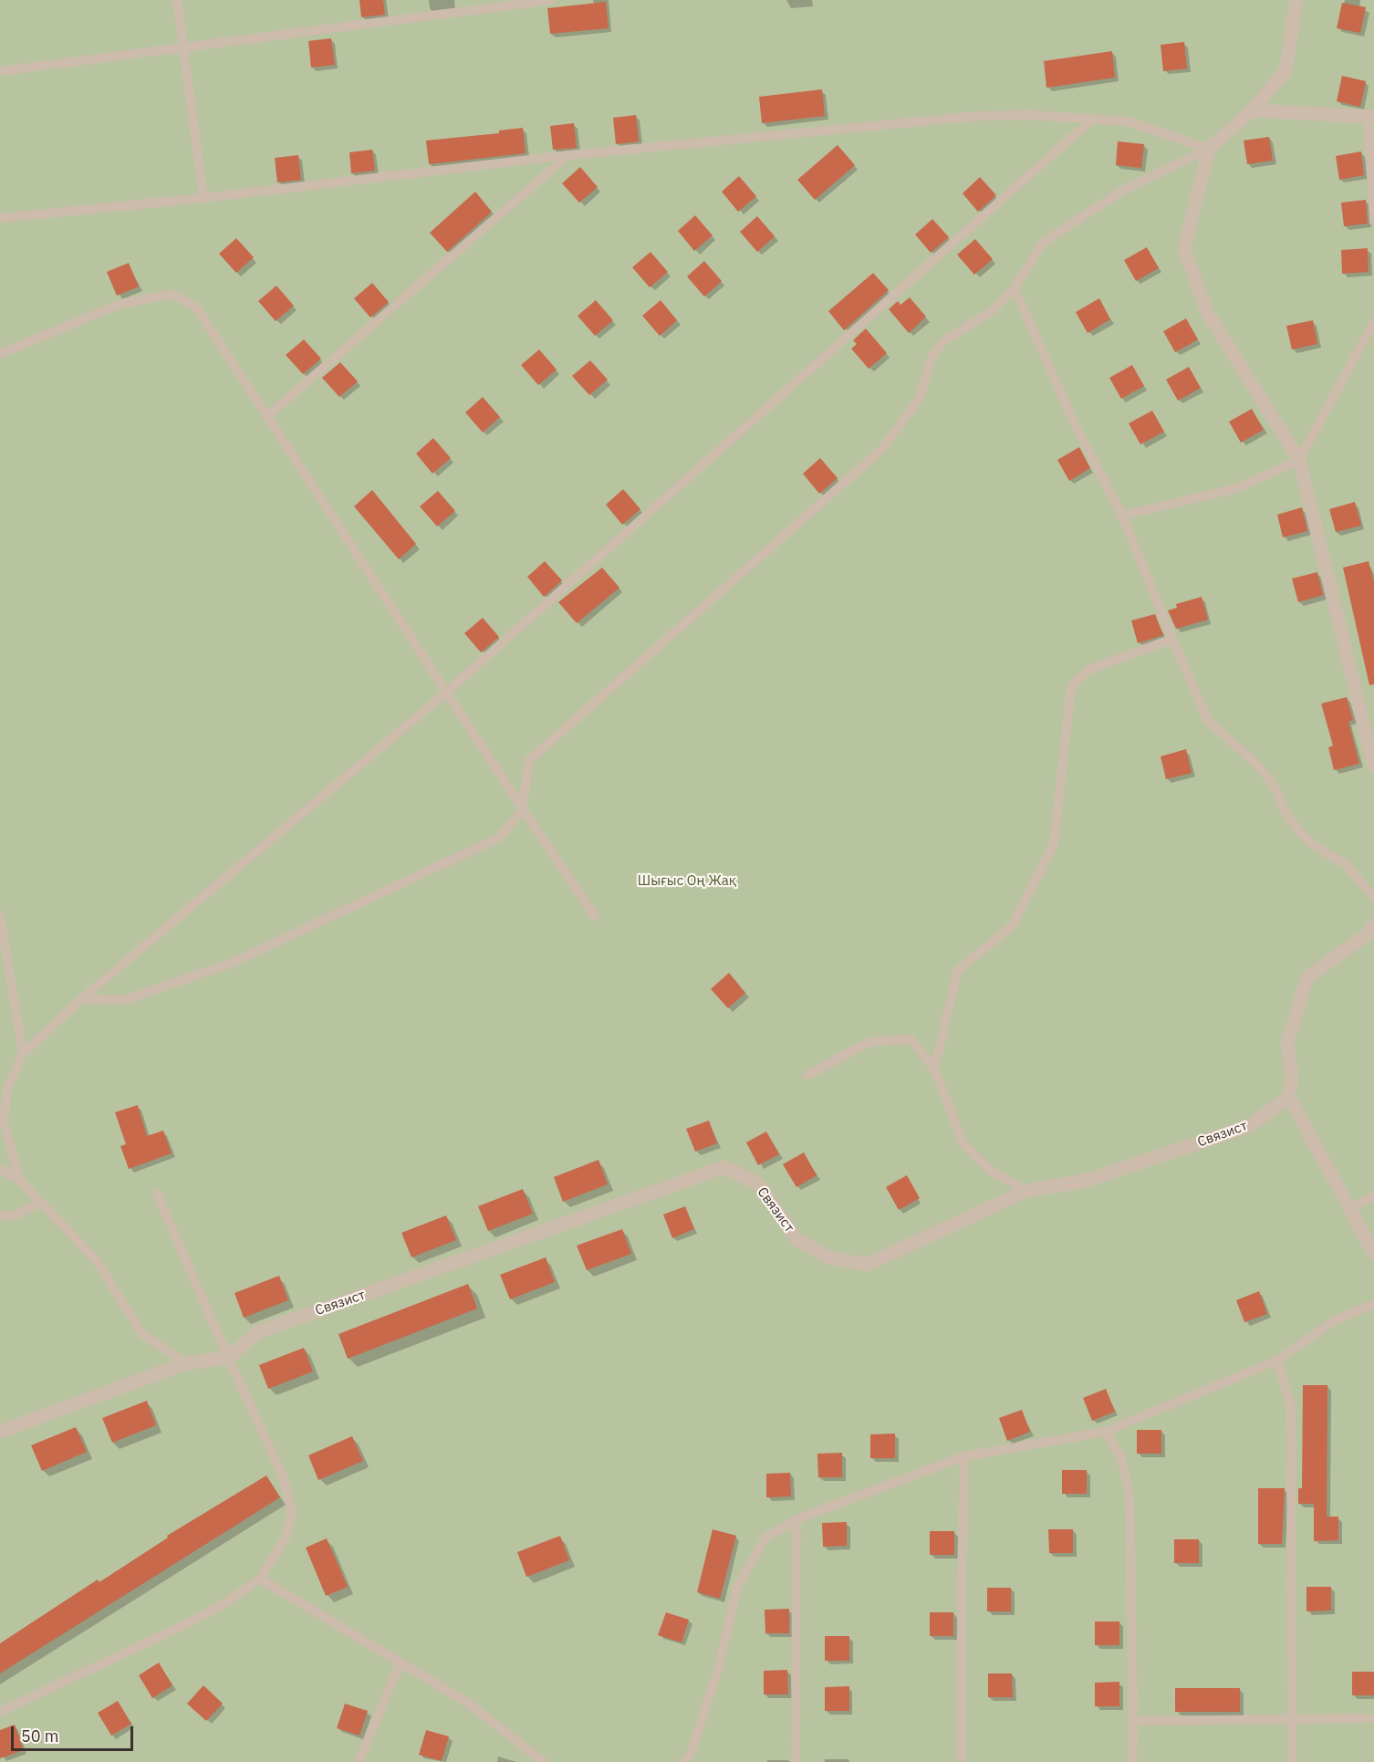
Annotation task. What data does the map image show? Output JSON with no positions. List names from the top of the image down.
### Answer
{
  "streets": {
    "street": ["Связист"]
  },
  "parks": ["Шығыс Оң Жақ"],
  "scale_bar": "50 m"
}
